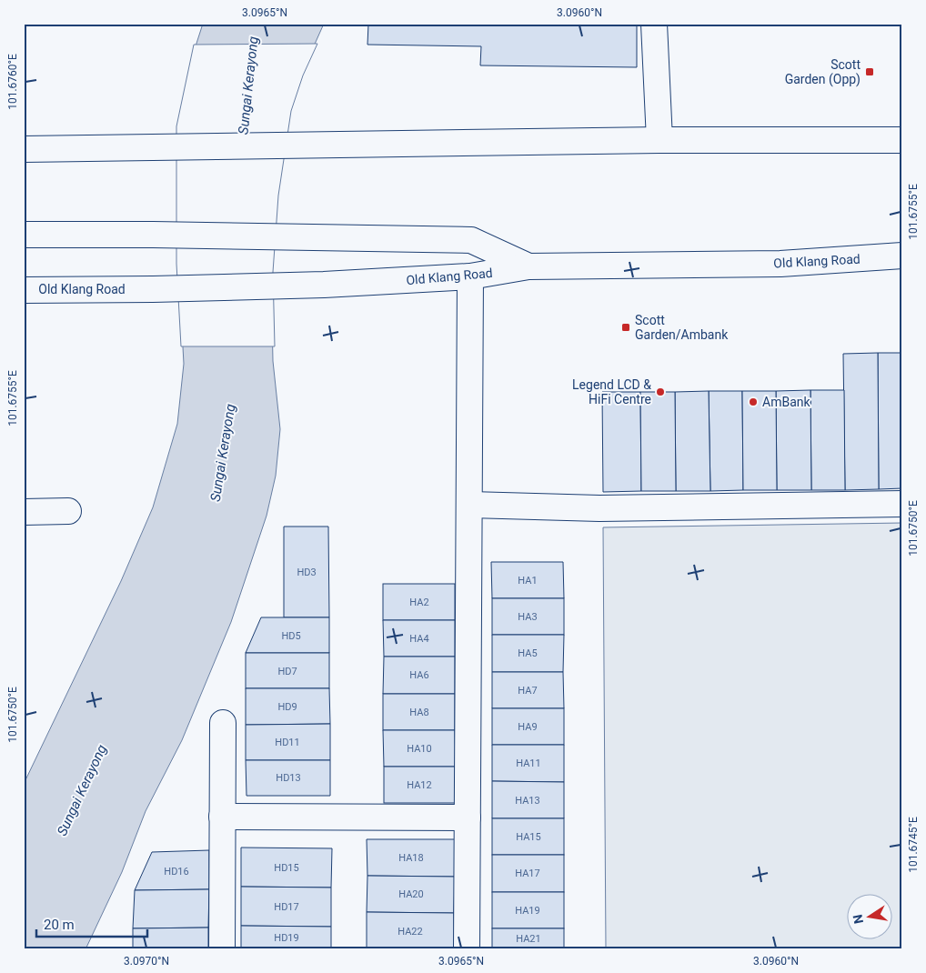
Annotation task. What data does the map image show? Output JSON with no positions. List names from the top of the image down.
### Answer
{
  "streets": {
    "main road": ["Old Klang Road"]
  },
  "water": ["Sungai Kerayong"],
  "places": {
    "transit": ["Scott Garden (Opp)", "Scott Garden/Ambank"],
    "other": ["Legend LCD & HiFi Centre", "AmBank"]
  },
  "house_numbers": [
    "HD3",
    "HA1",
    "HA2",
    "HA3",
    "HD5",
    "HA4",
    "HA5",
    "HD7",
    "HA6",
    "HA7",
    "HD9",
    "HA8",
    "HA9",
    "HD11",
    "HA10",
    "HA11",
    "HD13",
    "HA12",
    "HA13",
    "HA15",
    "HA18",
    "HD15",
    "HD16",
    "HA17",
    "HA20",
    "HD17",
    "HA19",
    "HA22",
    "HD19",
    "HA21"
  ],
  "scale_bar": "20 m",
  "north": "left",
  "coordinates": [
    "3.0965°N",
    "3.0960°N",
    "101.6760°E",
    "101.6755°E",
    "101.6750°E",
    "101.6745°E",
    "3.0970°N"
  ]
}
